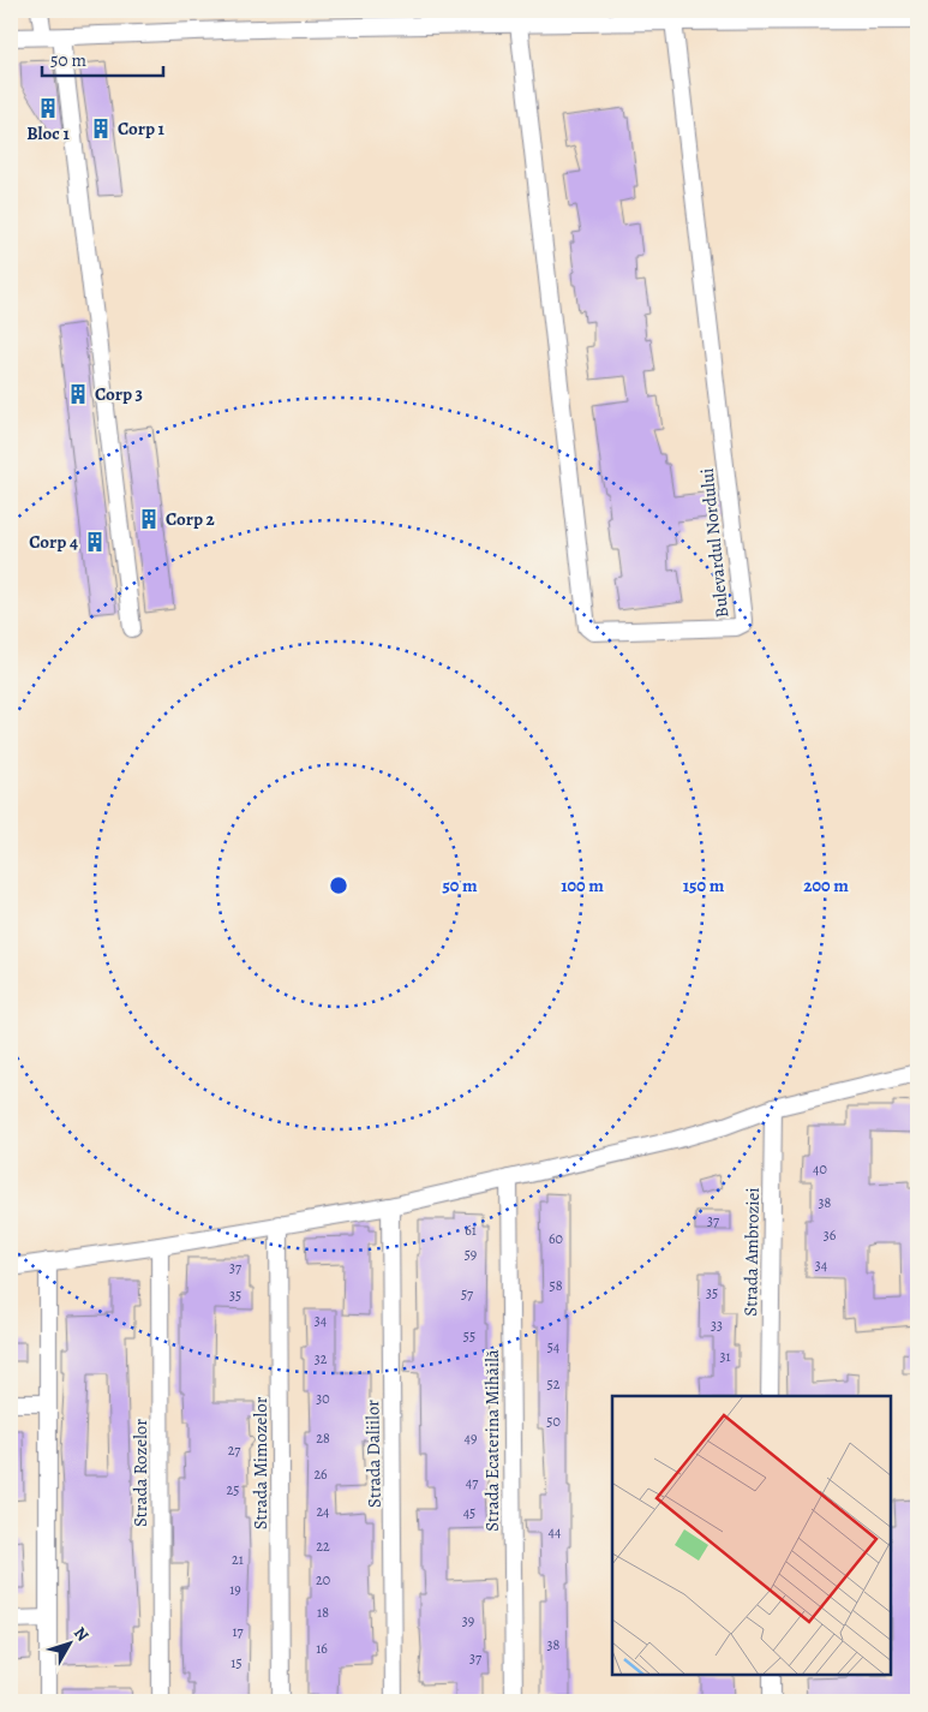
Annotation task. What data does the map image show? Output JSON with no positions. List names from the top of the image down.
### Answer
{
  "streets": {
    "street": [
      "Bulevardul Nordului",
      "Strada Ambroziei",
      "Strada Ecaterina Mihăilă",
      "Strada Daliilor",
      "Strada Mimozelor",
      "Strada Rozelor"
    ]
  },
  "places": {
    "building": [
      "Bloc 1",
      "Corp 1",
      "Corp 3",
      "Corp 2",
      "Corp 4"
    ]
  },
  "house_numbers": [
    "40",
    "38",
    "37",
    "61",
    "36",
    "60",
    "59",
    "34",
    "37",
    "58",
    "35",
    "57",
    "35",
    "34",
    "33",
    "55",
    "54",
    "31",
    "32",
    "52",
    "30",
    "50",
    "28",
    "49",
    "27",
    "26",
    "47",
    "25",
    "24",
    "45",
    "44",
    "22",
    "21",
    "20",
    "19",
    "18",
    "39",
    "17",
    "38",
    "16",
    "37",
    "15"
  ],
  "scale_bar": "50 m",
  "north": "top right",
  "rings": [
    "50 m",
    "100 m",
    "150 m",
    "200 m"
  ]
}
